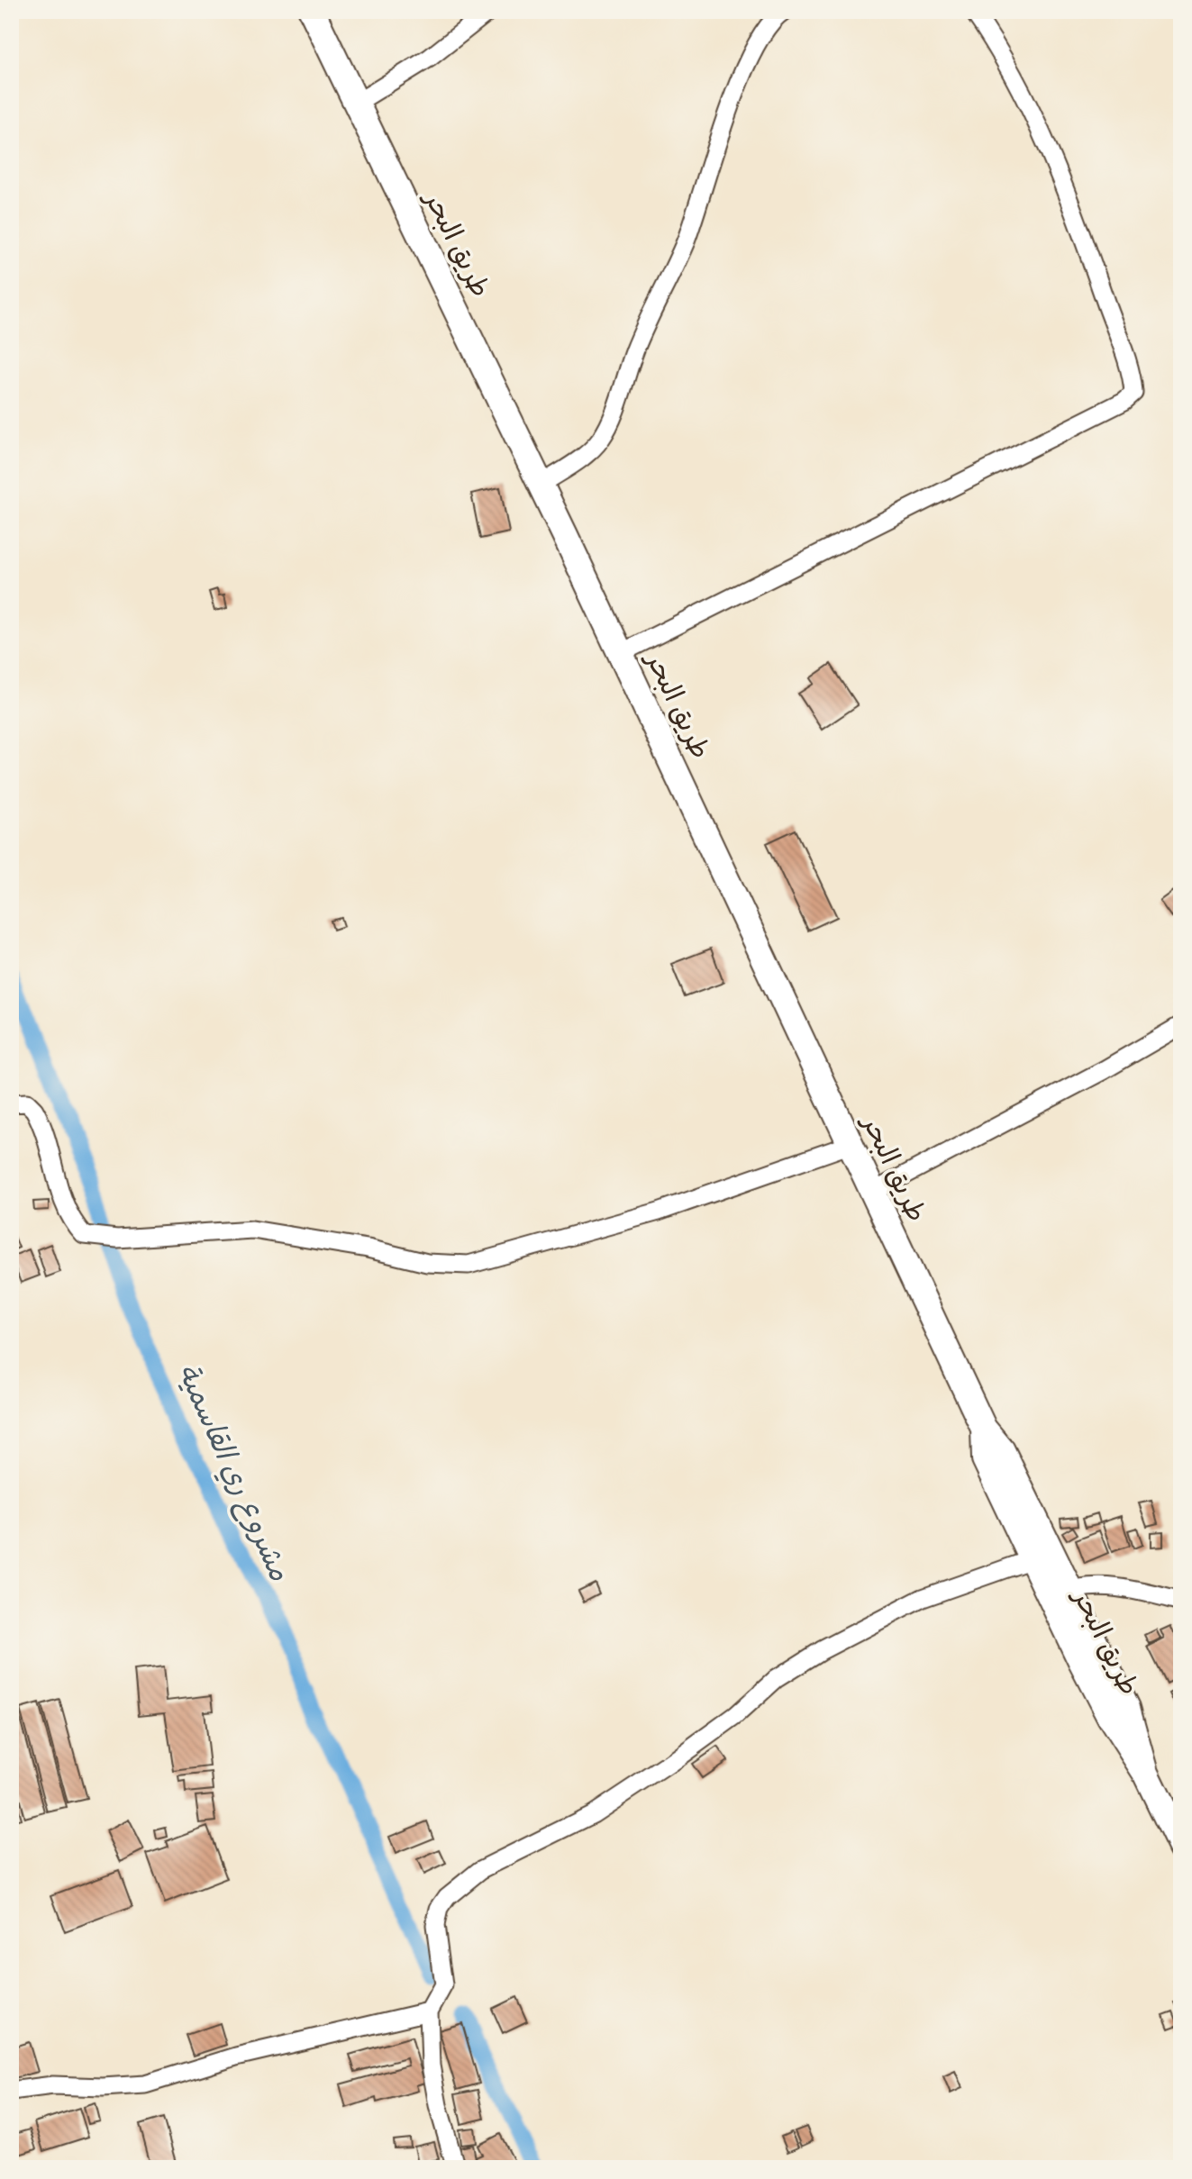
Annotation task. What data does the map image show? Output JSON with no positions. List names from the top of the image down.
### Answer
{
  "streets": {
    "highway": ["طريق البحر"]
  },
  "water": ["مشروع ري القاسمية"]
}
